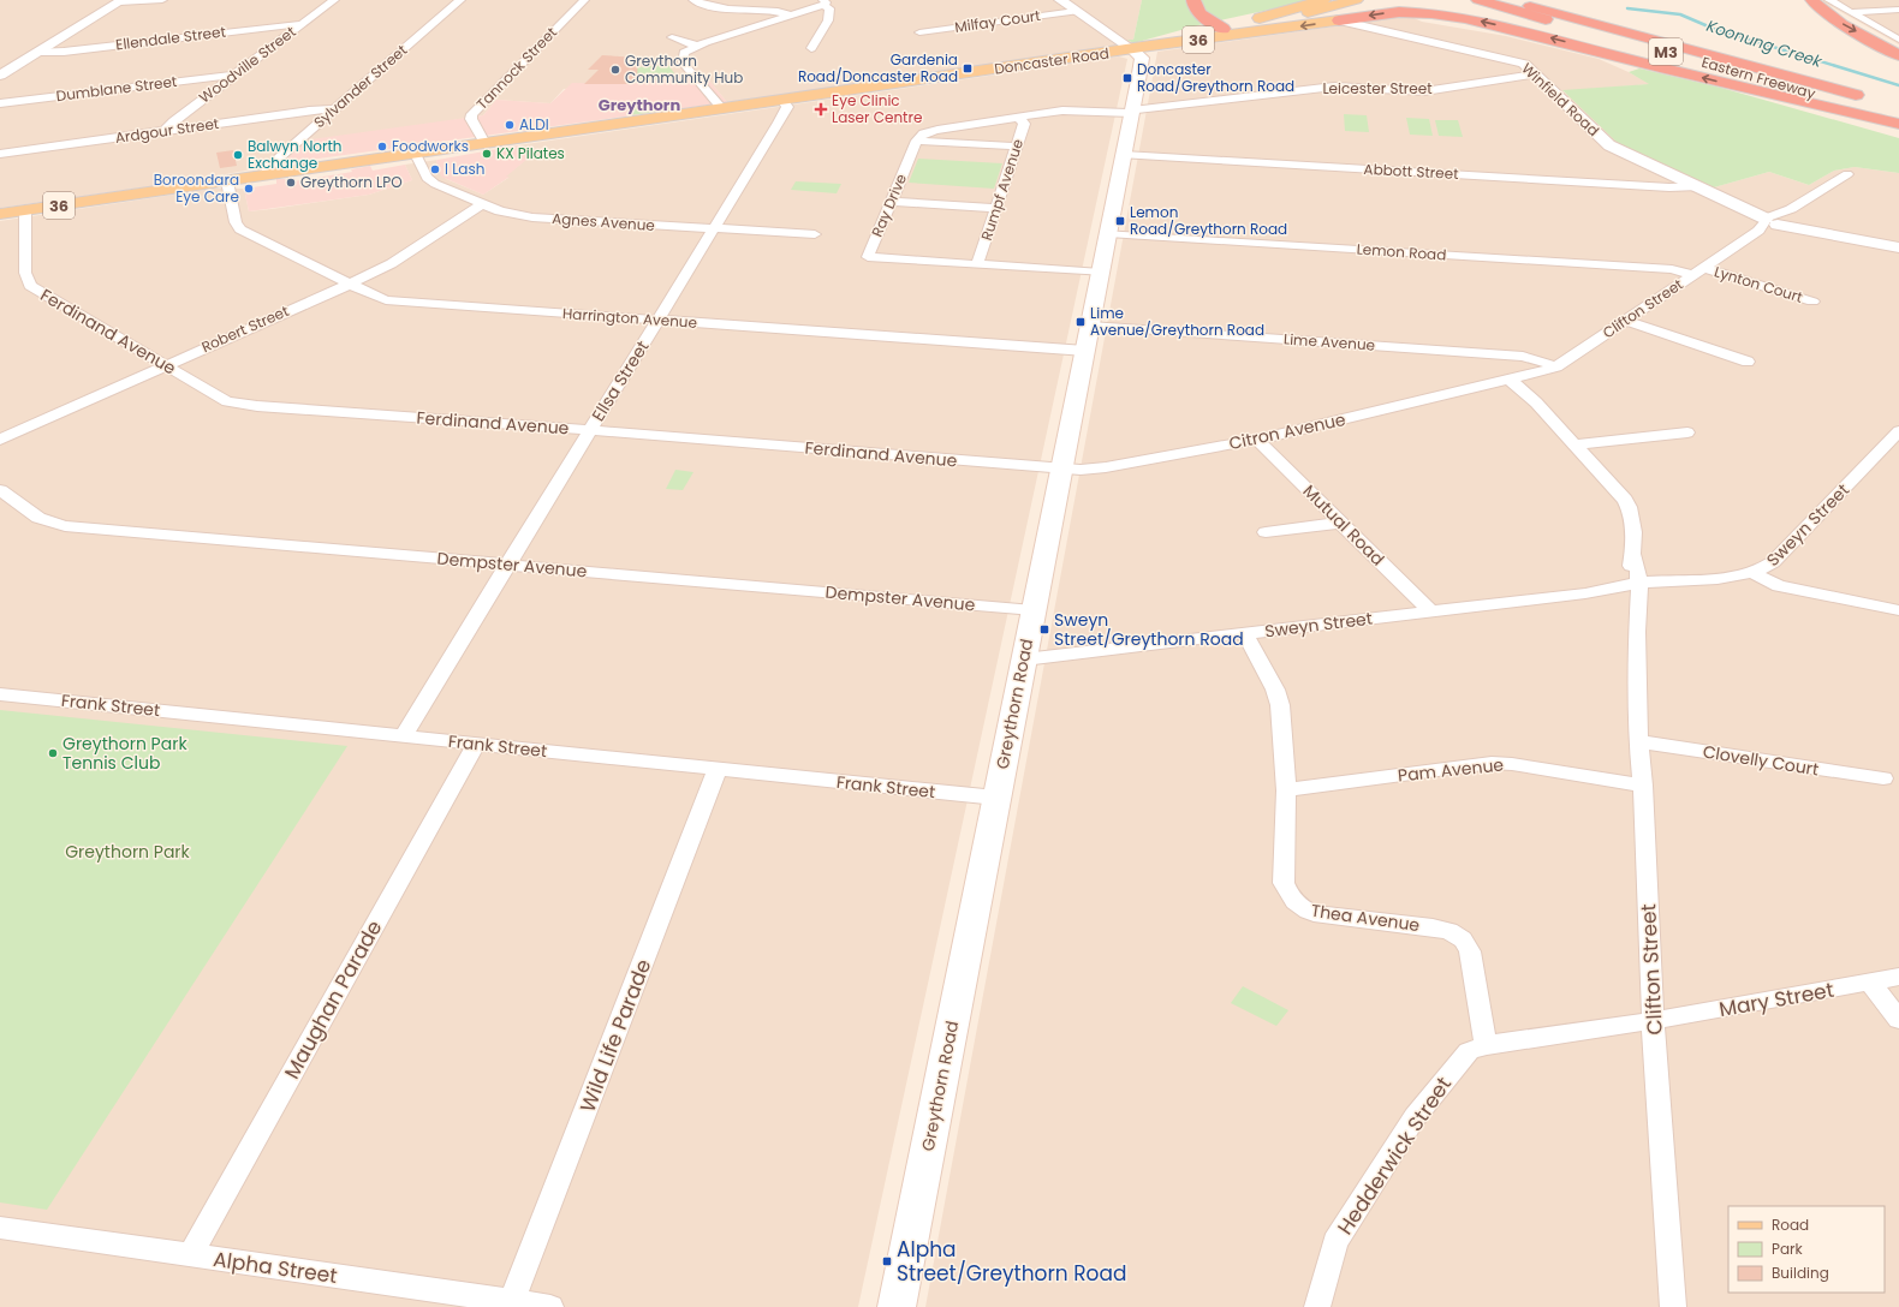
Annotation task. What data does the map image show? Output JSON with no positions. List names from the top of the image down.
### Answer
{
  "streets": {
    "highway": ["36", "M3", "Eastern Freeway"],
    "main road": ["Doncaster Road", "Greythorn Road"],
    "street": [
      "Milfay Court",
      "Ellendale Street",
      "Woodville Street",
      "Tannock Street",
      "Sylvander Street",
      "Dumblane Street",
      "Leicester Street",
      "Winfield Road",
      "Ardgour Street",
      "Abbott Street",
      "Rumpf Avenue",
      "Ray Drive",
      "Agnes Avenue",
      "Lemon Road",
      "Lynton Court",
      "Clifton Street",
      "Harrington Avenue",
      "Robert Street",
      "Ferdinand Avenue",
      "Lime Avenue",
      "Ellsa Street",
      "Citron Avenue",
      "Mutual Road",
      "Sweyn Street",
      "Dempster Avenue",
      "Frank Street",
      "Clovelly Court",
      "Pam Avenue",
      "Thea Avenue",
      "Maughan Parade",
      "Mary Street",
      "Wild Life Parade",
      "Hedderwick Street",
      "Alpha Street"
    ]
  },
  "crossings": [
    ["Ellendale Street", "Woodville Street"],
    ["36", "Doncaster Road"],
    ["36", "Winfield Road"],
    ["Doncaster Road", "Tannock Street"],
    ["Doncaster Road", "Sylvander Street"],
    ["Doncaster Road", "Winfield Road"],
    ["Doncaster Road", "Agnes Avenue"],
    ["Doncaster Road", "Harrington Avenue"],
    ["Doncaster Road", "Ferdinand Avenue"],
    ["Doncaster Road", "Ellsa Street"],
    ["Doncaster Road", "Greythorn Road"],
    ["Woodville Street", "Dumblane Street"],
    ["Woodville Street", "Ardgour Street"],
    ["Sylvander Street", "Ardgour Street"],
    ["Leicester Street", "Winfield Road"],
    ["Leicester Street", "Greythorn Road"],
    ["Winfield Road", "Abbott Street"],
    ["Winfield Road", "Clifton Street"],
    ["Abbott Street", "Greythorn Road"],
    ["Rumpf Avenue", "Ray Drive"],
    ["Ray Drive", "Greythorn Road"],
    ["Agnes Avenue", "Robert Street"],
    ["Agnes Avenue", "Ellsa Street"],
    ["Lemon Road", "Lynton Court"],
    ["Lemon Road", "Clifton Street"],
    ["Lemon Road", "Greythorn Road"],
    ["Lynton Court", "Clifton Street"],
    ["Clifton Street", "Lime Avenue"],
    ["Clifton Street", "Citron Avenue"],
    ["Clifton Street", "Sweyn Street"],
    ["Clifton Street", "Clovelly Court"],
    ["Clifton Street", "Pam Avenue"],
    ["Clifton Street", "Mary Street"],
    ["Clifton Street", "Hedderwick Street"],
    ["Harrington Avenue", "Robert Street"],
    ["Harrington Avenue", "Ellsa Street"],
    ["Harrington Avenue", "Greythorn Road"],
    ["Robert Street", "Ferdinand Avenue"],
    ["Ferdinand Avenue", "Ellsa Street"],
    ["Ferdinand Avenue", "Citron Avenue"],
    ["Ferdinand Avenue", "Greythorn Road"],
    ["Lime Avenue", "Greythorn Road"],
    ["Ellsa Street", "Dempster Avenue"],
    ["Ellsa Street", "Frank Street"],
    ["Citron Avenue", "Mutual Road"],
    ["Citron Avenue", "Greythorn Road"],
    ["Mutual Road", "Sweyn Street"],
    ["Sweyn Street", "Greythorn Road"],
    ["Sweyn Street", "Thea Avenue"],
    ["Dempster Avenue", "Greythorn Road"],
    ["Greythorn Road", "Frank Street"],
    ["Frank Street", "Maughan Parade"],
    ["Frank Street", "Wild Life Parade"],
    ["Pam Avenue", "Thea Avenue"],
    ["Thea Avenue", "Hedderwick Street"],
    ["Maughan Parade", "Alpha Street"],
    ["Mary Street", "Hedderwick Street"],
    ["Wild Life Parade", "Alpha Street"]
  ],
  "districts": ["Greythorn"],
  "water": ["Koonung Creek"],
  "parks": ["Greythorn Park"],
  "places": {
    "transit": [
      "Gardenia Road/Doncaster Road",
      "Doncaster Road/Greythorn Road",
      "Lemon Road/Greythorn Road",
      "Lime Avenue/Greythorn Road",
      "Sweyn Street/Greythorn Road",
      "Alpha Street/Greythorn Road"
    ],
    "other": [
      "Greythorn Community Hub",
      "ALDI",
      "Foodworks",
      "KX Pilates",
      "Balwyn North Exchange",
      "I Lash",
      "Greythorn LPO",
      "Boroondara Eye Care",
      "Greythorn Park Tennis Club"
    ],
    "health": ["Eye Clinic Laser Centre"]
  },
  "legend": ["Road", "Park", "Building"]
}
